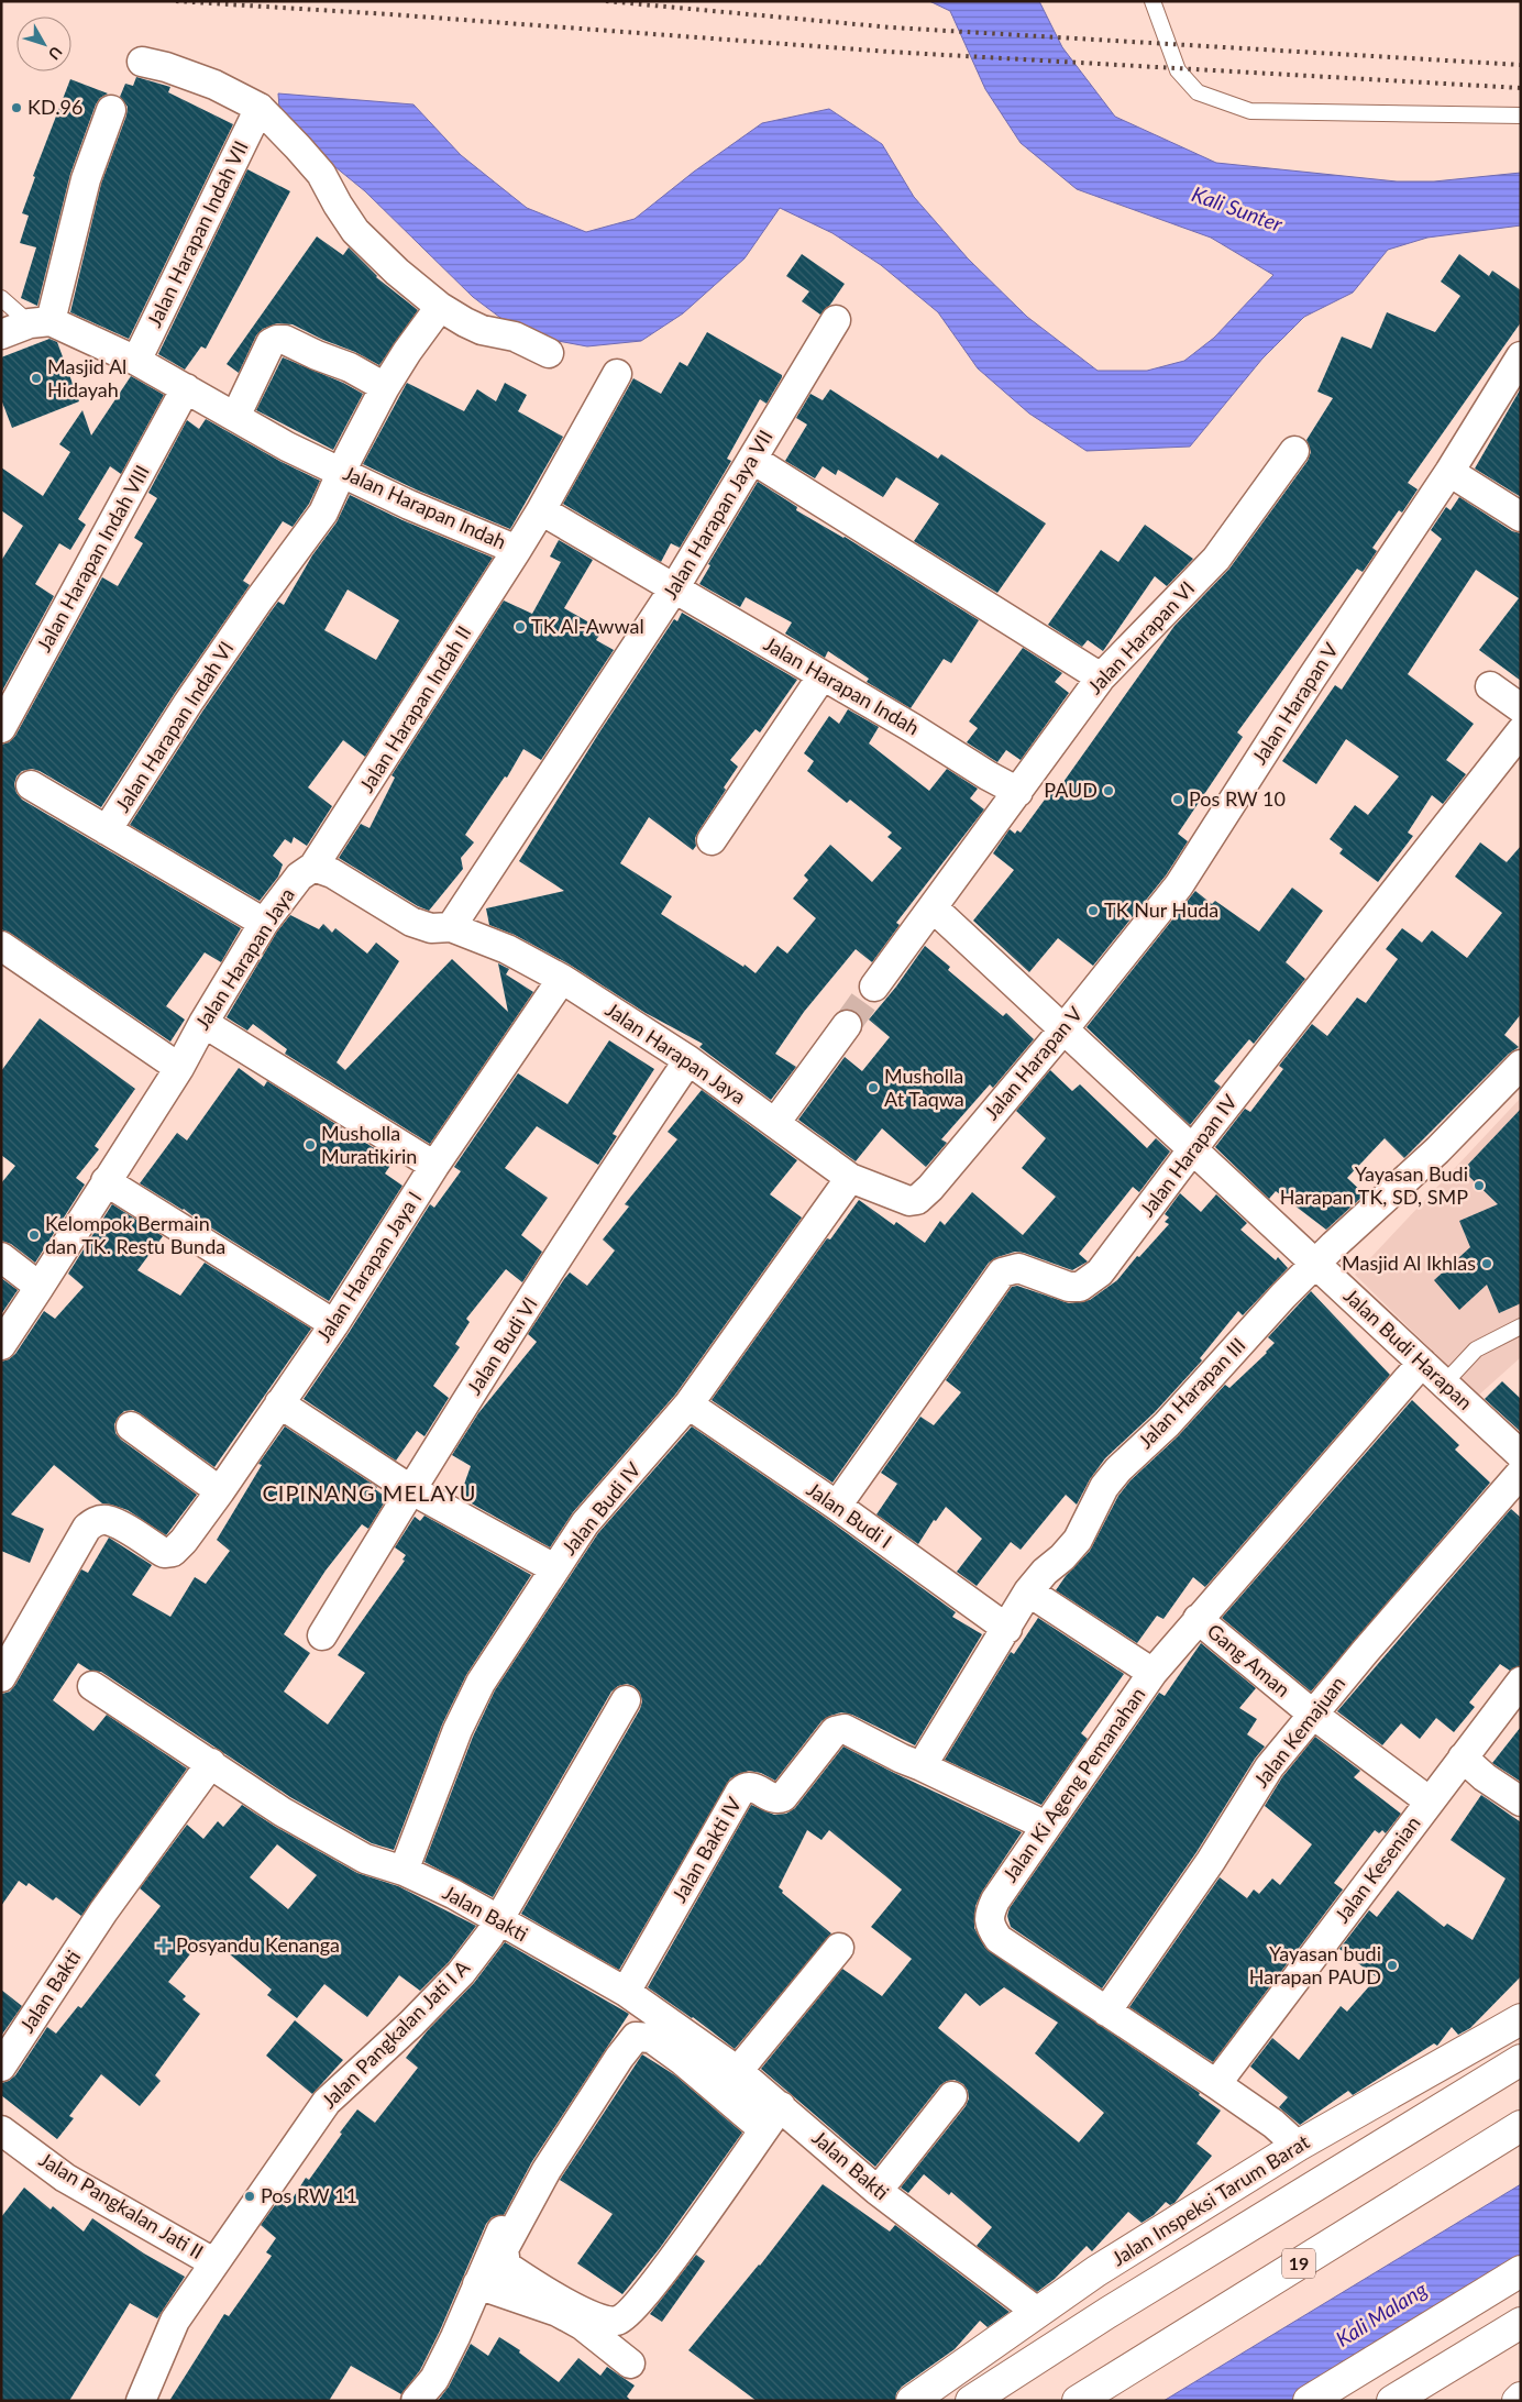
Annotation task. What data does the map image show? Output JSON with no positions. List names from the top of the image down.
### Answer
{
  "streets": {
    "main road": ["Jalan Inspeksi Tarum Barat", "19"],
    "street": [
      "Jalan Harapan Indah VII",
      "Jalan Harapan Indah",
      "Jalan Harapan Jaya VII",
      "Jalan Harapan Indah VIII",
      "Jalan Harapan VI",
      "Jalan Harapan V",
      "Jalan Harapan Indah II",
      "Jalan Harapan Indah VI",
      "Jalan Harapan Jaya",
      "Jalan Harapan IV",
      "Jalan Harapan Jaya I",
      "Jalan Budi VI",
      "Jalan Budi Harapan",
      "Jalan Harapan III",
      "Jalan Budi IV",
      "Jalan Budi I",
      "Gang Aman",
      "Jalan Kemajuan",
      "Jalan Ki Ageng Pemanahan",
      "Jalan Bakti IV",
      "Jalan Kesenian",
      "Jalan Bakti",
      "Jalan Pangkalan Jati I A",
      "Jalan Pangkalan Jati II"
    ]
  },
  "crossings": [
    ["Jalan Harapan Indah VII", "Jalan Harapan Indah"],
    ["Jalan Harapan Indah", "Jalan Harapan Jaya VII"],
    ["Jalan Harapan Indah", "Jalan Harapan Indah VIII"],
    ["Jalan Harapan Indah", "Jalan Harapan VI"],
    ["Jalan Harapan Indah", "Jalan Harapan Indah II"],
    ["Jalan Harapan Indah", "Jalan Harapan Indah VI"],
    ["Jalan Harapan Jaya VII", "Jalan Harapan Jaya"],
    ["Jalan Harapan VI", "Jalan Budi Harapan"],
    ["Jalan Harapan V", "Jalan Harapan Jaya"],
    ["Jalan Harapan V", "Jalan Budi Harapan"],
    ["Jalan Harapan Indah II", "Jalan Harapan Jaya"],
    ["Jalan Harapan Indah VI", "Jalan Harapan Jaya"],
    ["Jalan Harapan Jaya", "Jalan Harapan Jaya I"],
    ["Jalan Harapan Jaya", "Jalan Budi VI"],
    ["Jalan Harapan Jaya", "Jalan Budi IV"],
    ["Jalan Harapan IV", "Jalan Budi Harapan"],
    ["Jalan Harapan IV", "Jalan Budi I"],
    ["Jalan Budi Harapan", "Jalan Harapan III"],
    ["Jalan Budi Harapan", "Jalan Ki Ageng Pemanahan"],
    ["Jalan Harapan III", "Jalan Budi I"],
    ["Jalan Harapan III", "Jalan Bakti IV"],
    ["Jalan Budi IV", "Jalan Budi I"],
    ["Jalan Budi IV", "Jalan Bakti"],
    ["Gang Aman", "Jalan Kemajuan"],
    ["Gang Aman", "Jalan Ki Ageng Pemanahan"],
    ["Gang Aman", "Jalan Kesenian"],
    ["Jalan Kemajuan", "Jalan Ki Ageng Pemanahan"],
    ["Jalan Ki Ageng Pemanahan", "Jalan Kesenian"],
    ["Jalan Ki Ageng Pemanahan", "Jalan Inspeksi Tarum Barat"],
    ["Jalan Bakti IV", "Jalan Bakti"],
    ["Jalan Bakti", "Jalan Pangkalan Jati I A"],
    ["Jalan Bakti", "Jalan Inspeksi Tarum Barat"],
    ["Jalan Pangkalan Jati I A", "Jalan Pangkalan Jati II"]
  ],
  "districts": ["CIPINANG MELAYU"],
  "water": ["Kali Sunter", "Kali Malang"],
  "places": {
    "other": [
      "KD.96",
      "Masjid Al Hidayah",
      "TK Al-Awwal",
      "PAUD",
      "Pos RW 10",
      "TK Nur Huda",
      "Musholla At Taqwa",
      "Musholla Muratikirin",
      "Yayasan Budi Harapan TK, SD, SMP",
      "Kelompok Bermain dan TK. Restu Bunda",
      "Masjid Al Ikhlas",
      "Yayasan budi Harapan PAUD",
      "Pos RW 11"
    ],
    "health": ["Posyandu Kenanga"]
  },
  "north": "bottom right"
}
